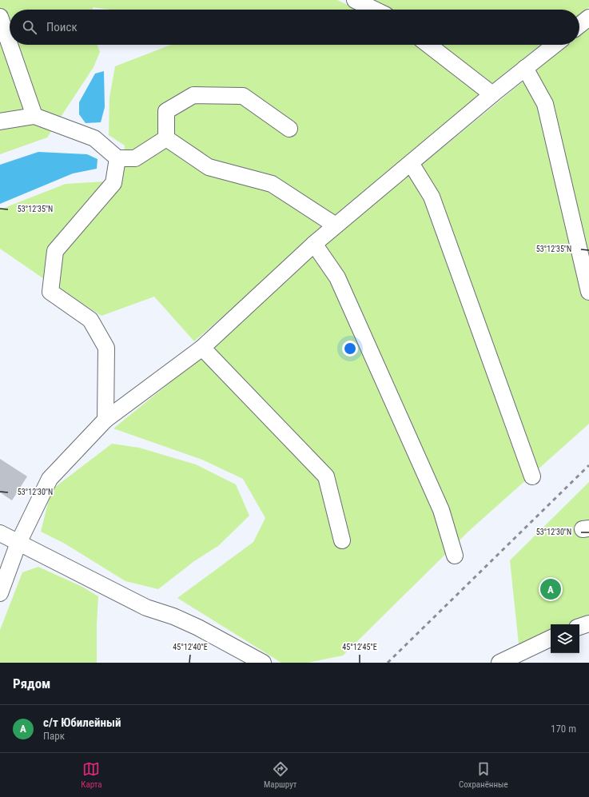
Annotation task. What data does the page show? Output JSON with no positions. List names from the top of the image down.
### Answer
{
  "page": {
    "search": "Поиск",
    "pins": "A",
    "heading": "Рядом",
    "list": [
      {
        "mark": "A",
        "name": "с/т Юбилейный",
        "note": "Парк",
        "value": "170 m"
      }
    ],
    "nav": ["Карта", "Маршрут", "Сохранённые"]
  },
  "coordinates": [
    "53°12'35\"N",
    "53°12'30\"N",
    "45°12'40\"E",
    "45°12'45\"E"
  ]
}
